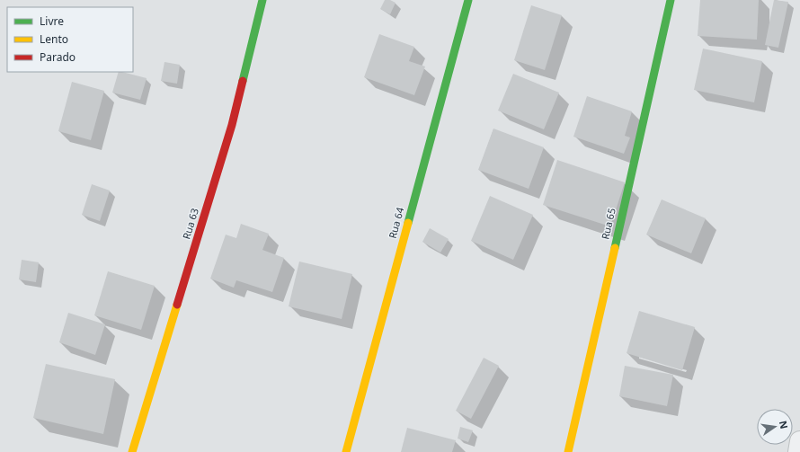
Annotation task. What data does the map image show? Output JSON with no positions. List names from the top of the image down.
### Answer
{
  "streets": {
    "street": ["Rua 64", "Rua 63", "Rua 65"]
  },
  "legend": ["Livre", "Lento", "Parado"],
  "north": "right"
}
